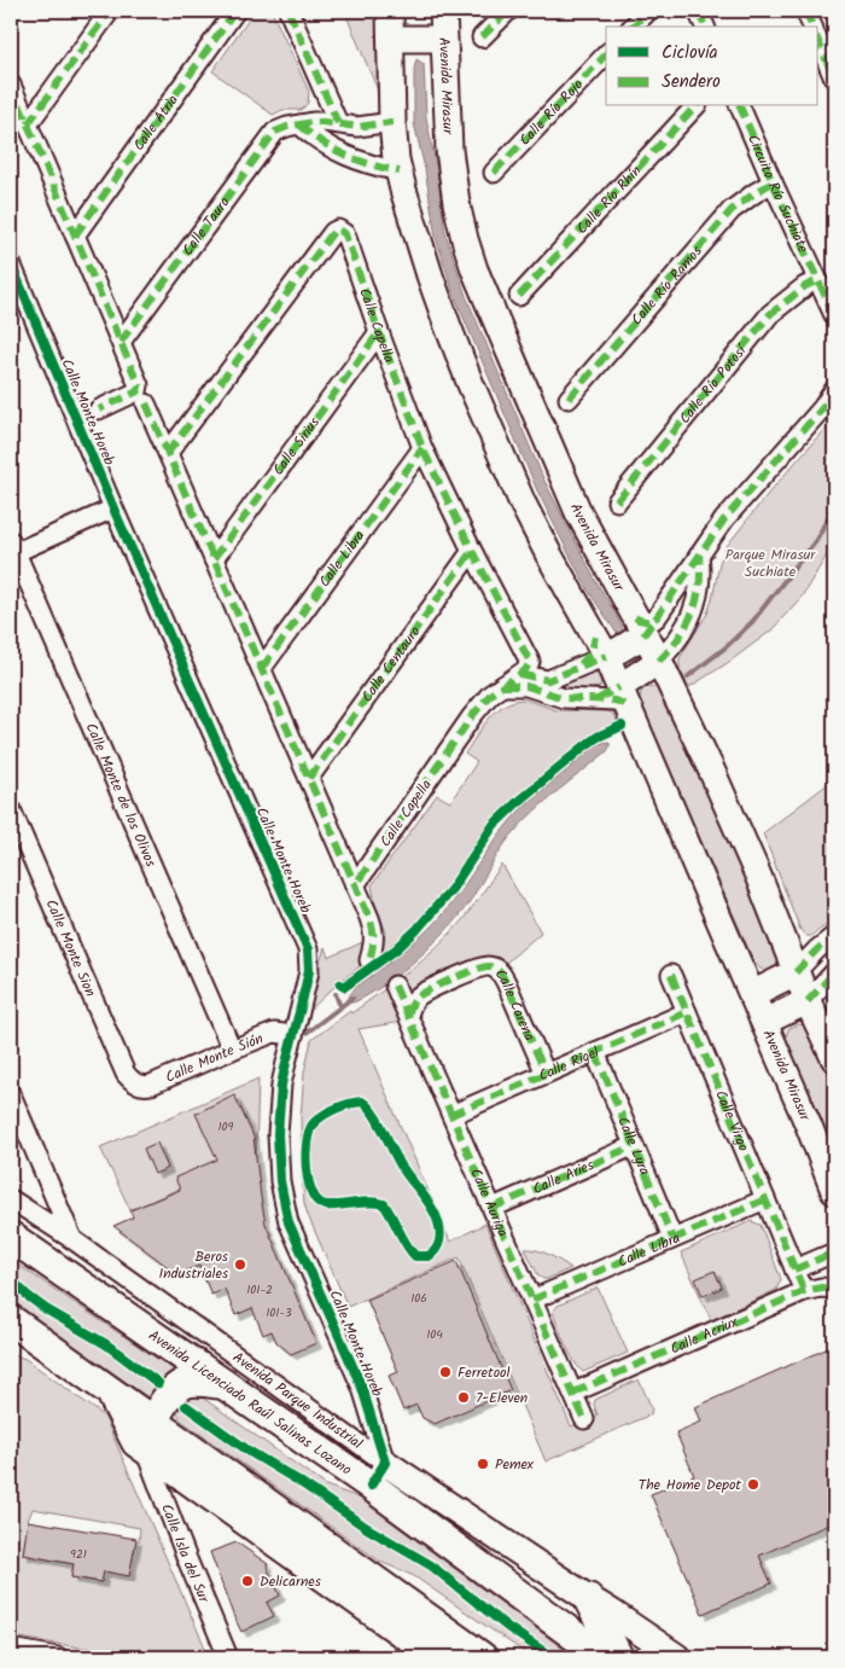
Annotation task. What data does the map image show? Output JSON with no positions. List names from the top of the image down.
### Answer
{
  "streets": {
    "main road": ["Avenida Licenciado Raúl Salinas Lozano"],
    "street": [
      "Avenida Mirasur",
      "Calle Río Rojo",
      "Calle Atria",
      "Circuito Río Suchiate",
      "Calle Río Rhín",
      "Calle Tauro",
      "Calle Río Ramos",
      "Calle Capella",
      "Calle Río Potosí",
      "Calle Monte Horeb",
      "Calle Sirius",
      "Calle Libra",
      "Calle Centauro",
      "Calle Monte de los Olivos",
      "Calle Monte Sion",
      "Calle Carena",
      "Calle Monte Sión",
      "Calle Rigel",
      "Calle Virgo",
      "Calle Lyra",
      "Calle Aries",
      "Calle Auriga",
      "Calle Acriux",
      "Avenida Parque Industrial",
      "Calle Isla del Sur"
    ]
  },
  "crossings": [
    ["Circuito Río Suchiate", "Calle Río Ramos"],
    ["Circuito Río Suchiate", "Calle Río Potosí"],
    ["Calle Capella", "Calle Sirius"],
    ["Calle Capella", "Calle Libra"],
    ["Calle Capella", "Calle Centauro"],
    ["Calle Monte Horeb", "Calle Monte Sión"],
    ["Calle Monte Horeb", "Avenida Parque Industrial"],
    ["Calle Monte Horeb", "Avenida Licenciado Raúl Salinas Lozano"],
    ["Calle Libra", "Calle Virgo"],
    ["Calle Libra", "Calle Lyra"],
    ["Calle Libra", "Calle Auriga"],
    ["Calle Monte de los Olivos", "Calle Monte Sión"],
    ["Calle Monte Sion", "Calle Monte Sión"],
    ["Calle Carena", "Calle Rigel"],
    ["Calle Carena", "Calle Auriga"],
    ["Calle Rigel", "Calle Virgo"],
    ["Calle Rigel", "Calle Lyra"],
    ["Calle Rigel", "Calle Auriga"],
    ["Calle Virgo", "Calle Acriux"],
    ["Calle Lyra", "Calle Aries"],
    ["Calle Aries", "Calle Auriga"],
    ["Calle Auriga", "Calle Acriux"],
    ["Avenida Parque Industrial", "Avenida Licenciado Raúl Salinas Lozano"]
  ],
  "parks": ["Parque Mirasur Suchiate"],
  "places": [
    "Beros Industriales",
    "Ferretool",
    "7-Eleven",
    "Pemex",
    "The Home Depot",
    "Delicarnes"
  ],
  "house_numbers": [
    "109",
    "101-2",
    "106",
    "101-3",
    "104",
    "921"
  ],
  "legend": ["Ciclovía", "Sendero"]
}
